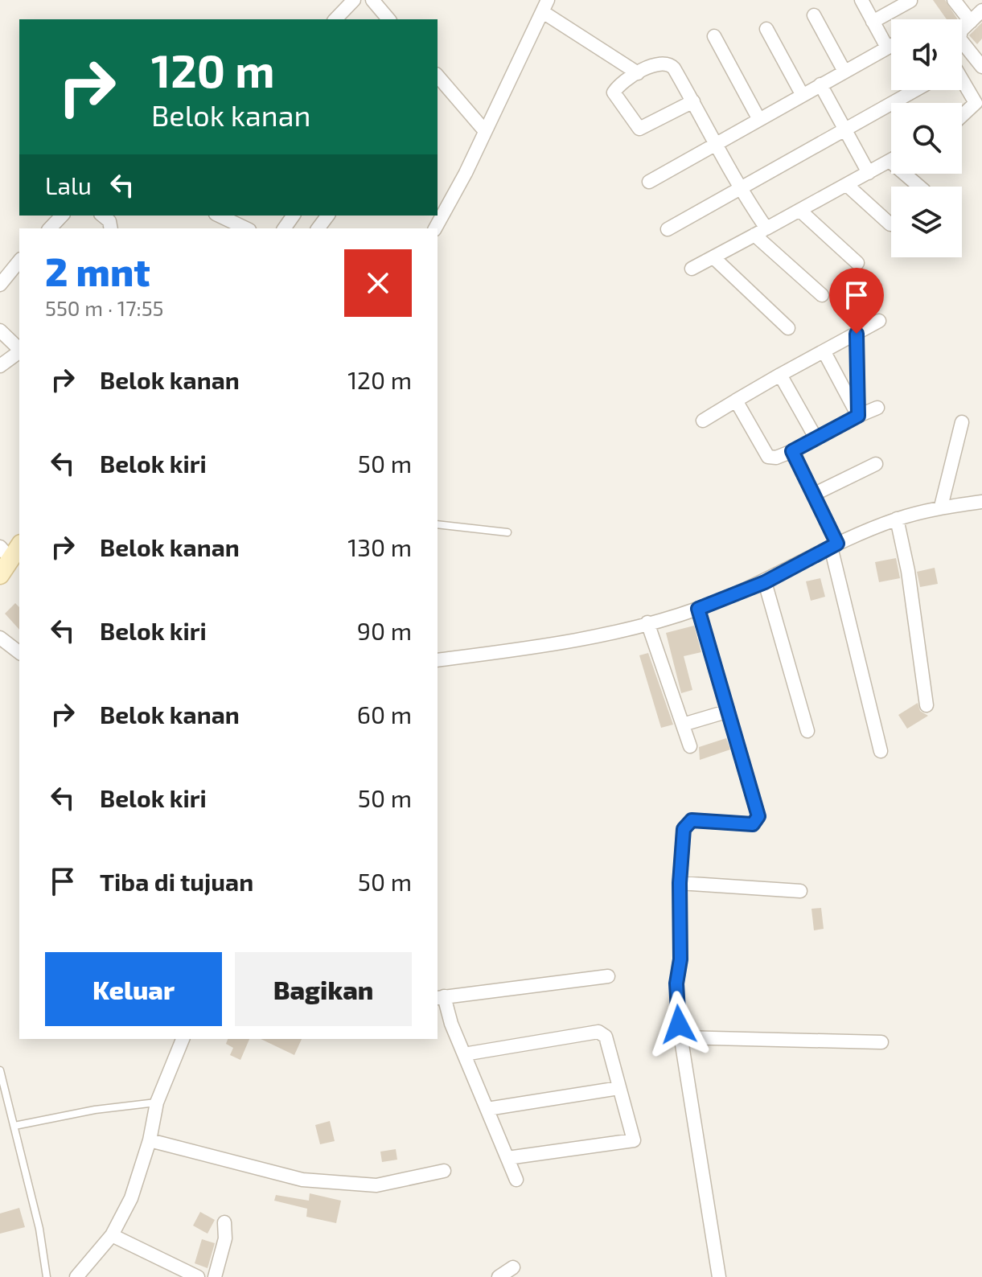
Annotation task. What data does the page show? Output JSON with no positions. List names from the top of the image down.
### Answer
{
  "page": {
    "turn": ["120 m", "Belok kanan"],
    "then": "Lalu",
    "heading": ["2 mnt", "550 m · 17:55"],
    "list": [
      {
        "name": "Belok kanan",
        "value": "120 m"
      },
      {
        "name": "Belok kiri",
        "value": "50 m"
      },
      {
        "name": "Belok kanan",
        "value": "130 m"
      },
      {
        "name": "Belok kiri",
        "value": "90 m"
      },
      {
        "name": "Belok kanan",
        "value": "60 m"
      },
      {
        "name": "Belok kiri",
        "value": "50 m"
      },
      {
        "name": "Tiba di tujuan",
        "value": "50 m"
      }
    ],
    "buttons": ["Keluar", "Bagikan"]
  }
}
